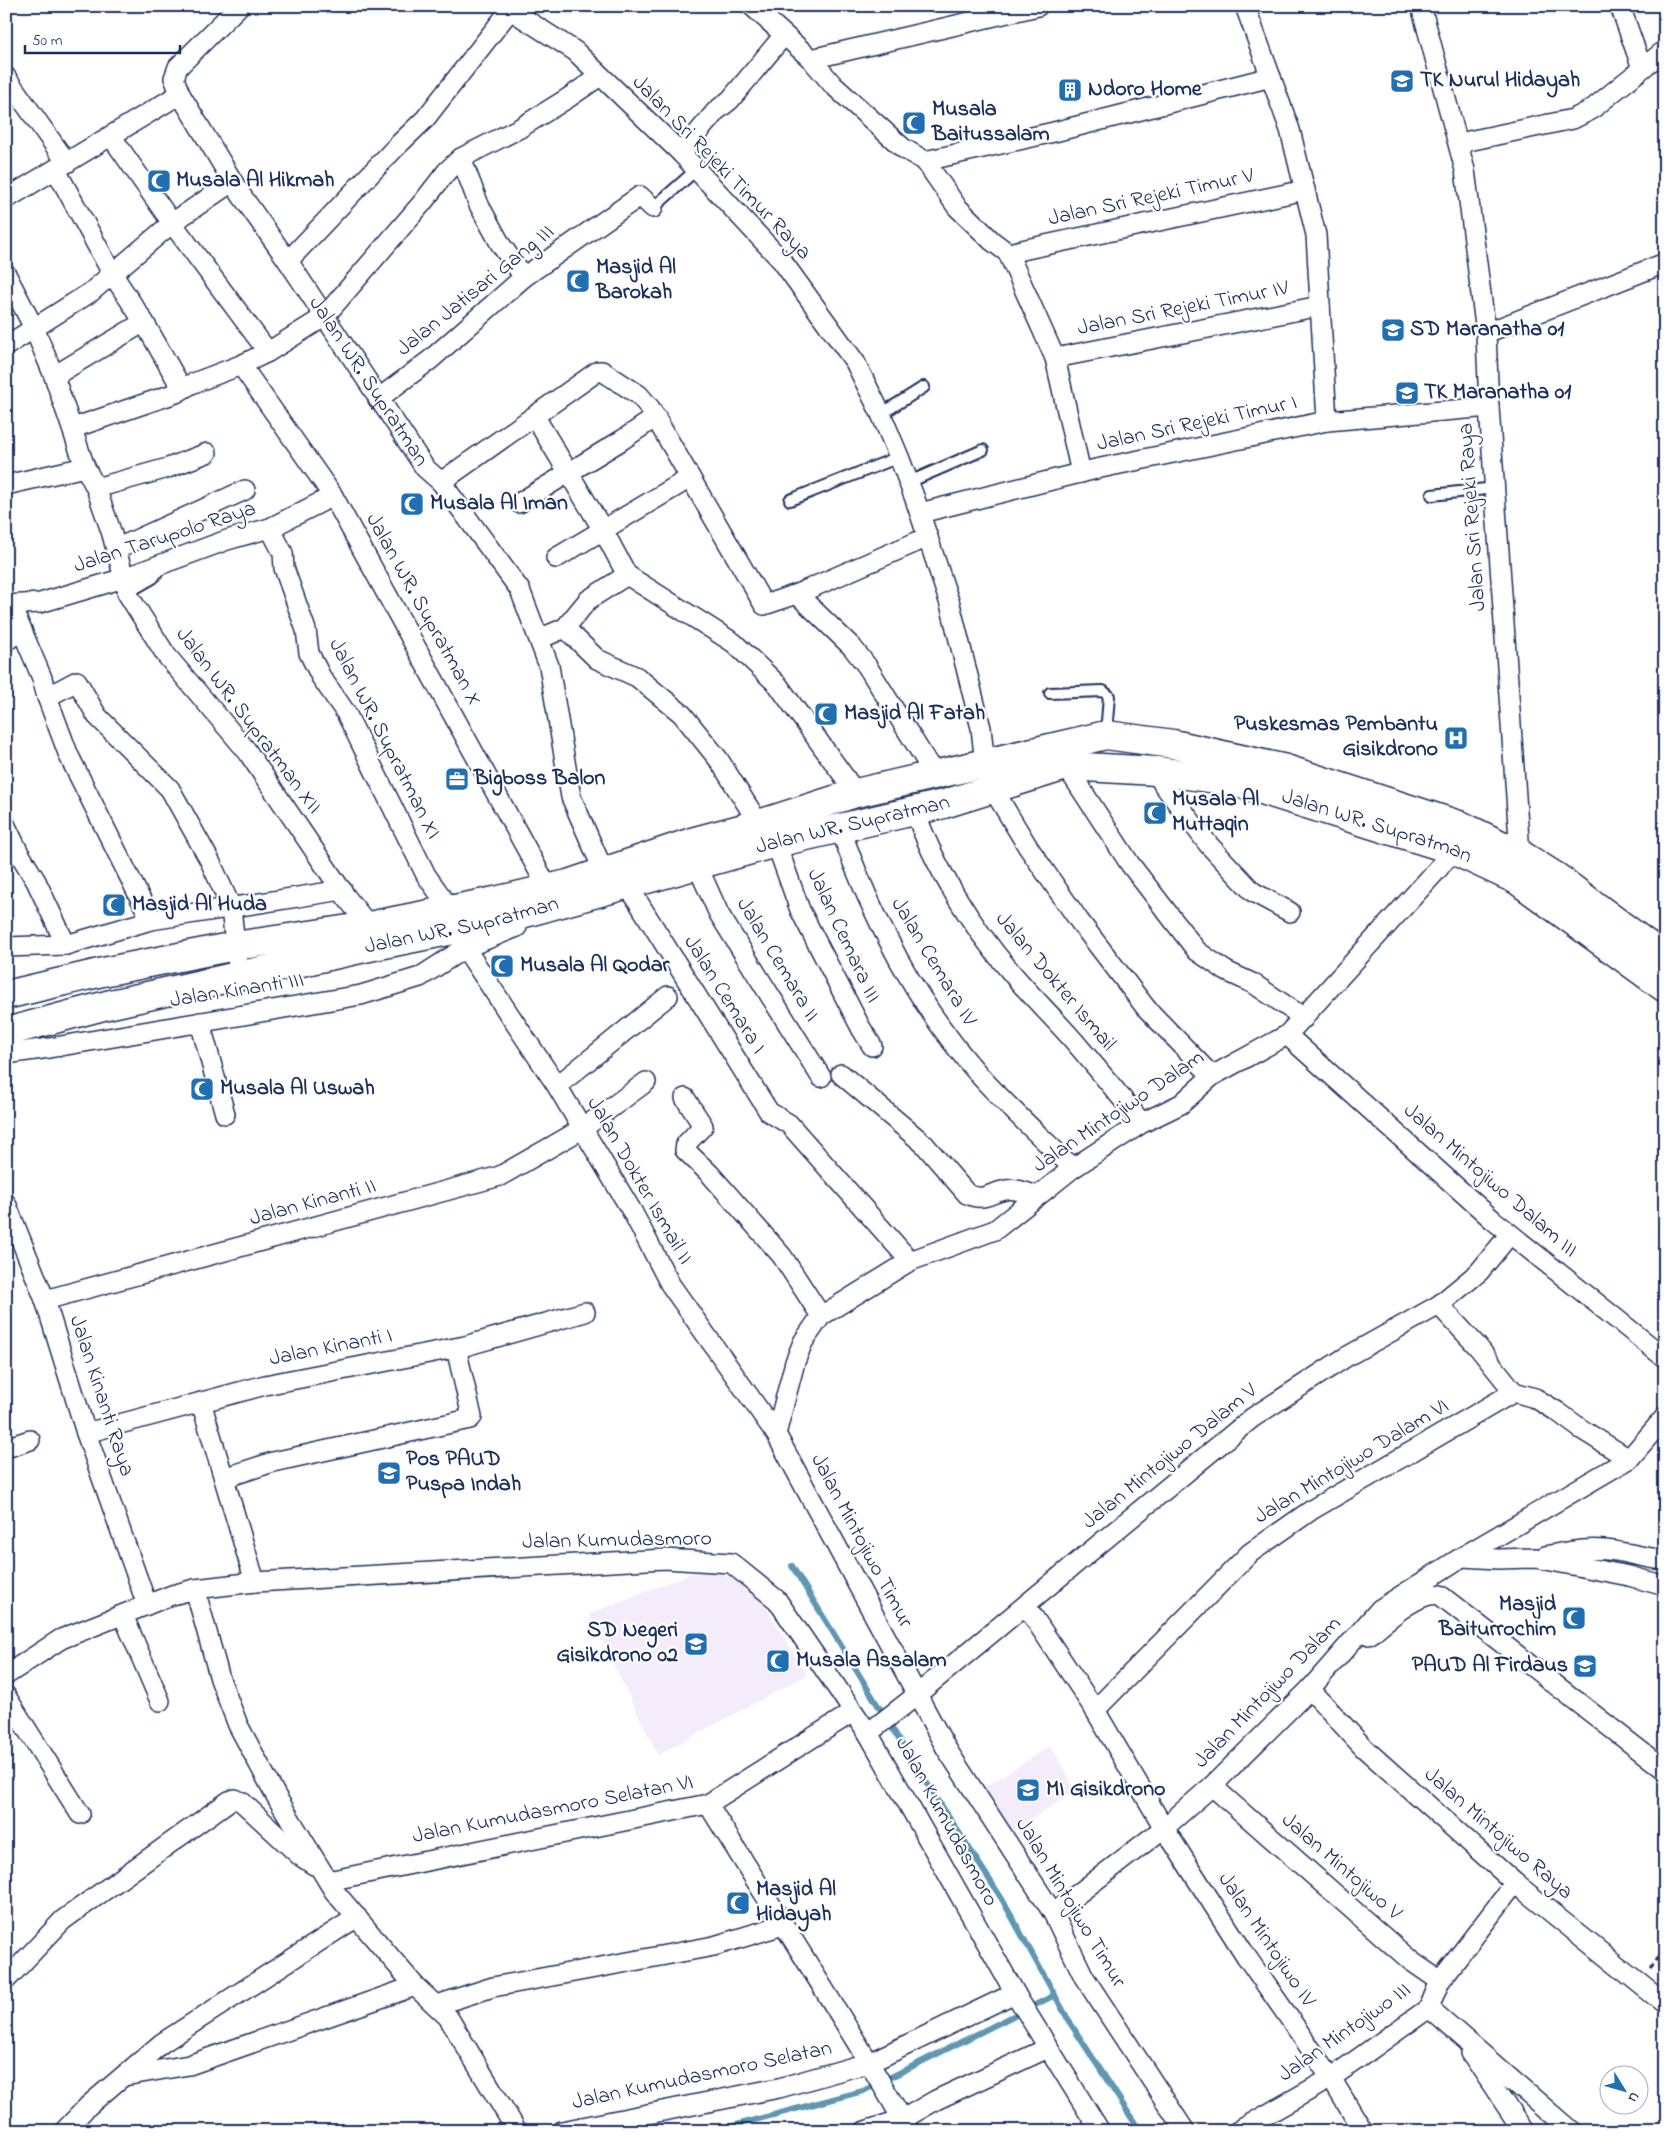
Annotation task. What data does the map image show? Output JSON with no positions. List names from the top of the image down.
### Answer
{
  "streets": {
    "main road": ["Jalan WR. Supratman"],
    "street": [
      "Jalan Sri Rejeki Timur Raya",
      "Jalan Sri Rejeki Timur V",
      "Jalan Jatisari Gang III",
      "Jalan Sri Rejeki Timur IV",
      "Jalan Sri Rejeki Timur I",
      "Jalan Sri Rejeki Raya",
      "Jalan Tarupolo Raya",
      "Jalan WR. Supratman X",
      "Jalan WR. Supratman XII",
      "Jalan WR. Supratman XI",
      "Jalan Cemara III",
      "Jalan Cemara II",
      "Jalan Cemara IV",
      "Jalan Dokter Ismail",
      "Jalan Kinanti III",
      "Jalan Cemara I",
      "Jalan Mintojiwo Dalam",
      "Jalan Dokter Ismail II",
      "Jalan Mintojiwo Dalam III",
      "Jalan Kinanti II",
      "Jalan Kinanti I",
      "Jalan Kinanti Raya",
      "Jalan Mintojiwo Dalam V",
      "Jalan Mintojiwo Dalam VI",
      "Jalan Kumudasmoro",
      "Jalan Mintojiwo Timur",
      "Jalan Kumudasmoro Selatan VI",
      "Jalan Mintojiwo Raya",
      "Jalan Mintojiwo V",
      "Jalan Mintojiwo IV",
      "Jalan Mintojiwo III",
      "Jalan Kumudasmoro Selatan"
    ]
  },
  "crossings": [
    ["Jalan Sri Rejeki Timur Raya", "Jalan WR. Supratman"],
    ["Jalan Sri Rejeki Timur Raya", "Jalan Sri Rejeki Timur I"],
    ["Jalan Jatisari Gang III", "Jalan WR. Supratman"],
    ["Jalan WR. Supratman", "Jalan Sri Rejeki Raya"],
    ["Jalan WR. Supratman", "Jalan WR. Supratman X"],
    ["Jalan WR. Supratman", "Jalan WR. Supratman XII"],
    ["Jalan WR. Supratman", "Jalan WR. Supratman XI"],
    ["Jalan WR. Supratman", "Jalan Cemara III"],
    ["Jalan WR. Supratman", "Jalan Cemara II"],
    ["Jalan WR. Supratman", "Jalan Cemara IV"],
    ["Jalan WR. Supratman", "Jalan Dokter Ismail"],
    ["Jalan WR. Supratman", "Jalan Kinanti III"],
    ["Jalan WR. Supratman", "Jalan Cemara I"],
    ["Jalan WR. Supratman", "Jalan Mintojiwo Dalam"],
    ["Jalan Sri Rejeki Timur I", "Jalan Sri Rejeki Raya"],
    ["Jalan Tarupolo Raya", "Jalan WR. Supratman X"],
    ["Jalan Tarupolo Raya", "Jalan WR. Supratman XII"],
    ["Jalan Tarupolo Raya", "Jalan WR. Supratman XI"],
    ["Jalan Cemara IV", "Jalan Mintojiwo Dalam"],
    ["Jalan Dokter Ismail", "Jalan Mintojiwo Dalam"],
    ["Jalan Kinanti III", "Jalan Dokter Ismail II"],
    ["Jalan Cemara I", "Jalan Mintojiwo Dalam"],
    ["Jalan Mintojiwo Dalam", "Jalan Dokter Ismail II"],
    ["Jalan Mintojiwo Dalam", "Jalan Mintojiwo Dalam III"],
    ["Jalan Mintojiwo Dalam", "Jalan Mintojiwo Timur"],
    ["Jalan Mintojiwo Dalam", "Jalan Mintojiwo Raya"],
    ["Jalan Mintojiwo Dalam", "Jalan Mintojiwo V"],
    ["Jalan Mintojiwo Dalam", "Jalan Mintojiwo IV"],
    ["Jalan Dokter Ismail II", "Jalan Kinanti II"],
    ["Jalan Dokter Ismail II", "Jalan Mintojiwo Timur"],
    ["Jalan Mintojiwo Dalam III", "Jalan Mintojiwo Dalam V"],
    ["Jalan Kinanti II", "Jalan Kinanti Raya"],
    ["Jalan Kinanti I", "Jalan Kinanti Raya"],
    ["Jalan Kinanti Raya", "Jalan Kumudasmoro"],
    ["Jalan Mintojiwo Dalam V", "Jalan Kumudasmoro"],
    ["Jalan Mintojiwo Dalam V", "Jalan Mintojiwo Timur"],
    ["Jalan Mintojiwo Dalam V", "Jalan Mintojiwo IV"],
    ["Jalan Mintojiwo Dalam VI", "Jalan Mintojiwo IV"],
    ["Jalan Kumudasmoro", "Jalan Kumudasmoro Selatan VI"],
    ["Jalan Kumudasmoro", "Jalan Kumudasmoro Selatan"],
    ["Jalan Mintojiwo Raya", "Jalan Mintojiwo III"],
    ["Jalan Mintojiwo V", "Jalan Mintojiwo III"],
    ["Jalan Mintojiwo IV", "Jalan Mintojiwo III"]
  ],
  "places": {
    "school or university": [
      "TK Nurul Hidayah",
      "SD Maranatha 01",
      "TK Maranatha 01",
      "Pos PAUD Puspa Indah",
      "SD Negeri Gisikdrono 02",
      "PAUD Al Firdaus",
      "MI Gisikdrono"
    ],
    "building": ["Ndoro Home"],
    "mosque": [
      "Musala Baitussalam",
      "Musala Al Hikmah",
      "Masjid Al Barokah",
      "Musala Al Iman",
      "Masjid Al Fatah",
      "Musala Al Muttaqin",
      "Masjid Al Huda",
      "Musala Al Qodar",
      "Musala Al Uswah",
      "Masjid Baiturrochim",
      "Musala Assalam",
      "Masjid Al Hidayah"
    ],
    "hospital": ["Puskesmas Pembantu Gisikdrono"],
    "office": ["Bigboss Balon"]
  },
  "scale_bar": "50 m",
  "north": "bottom right"
}
